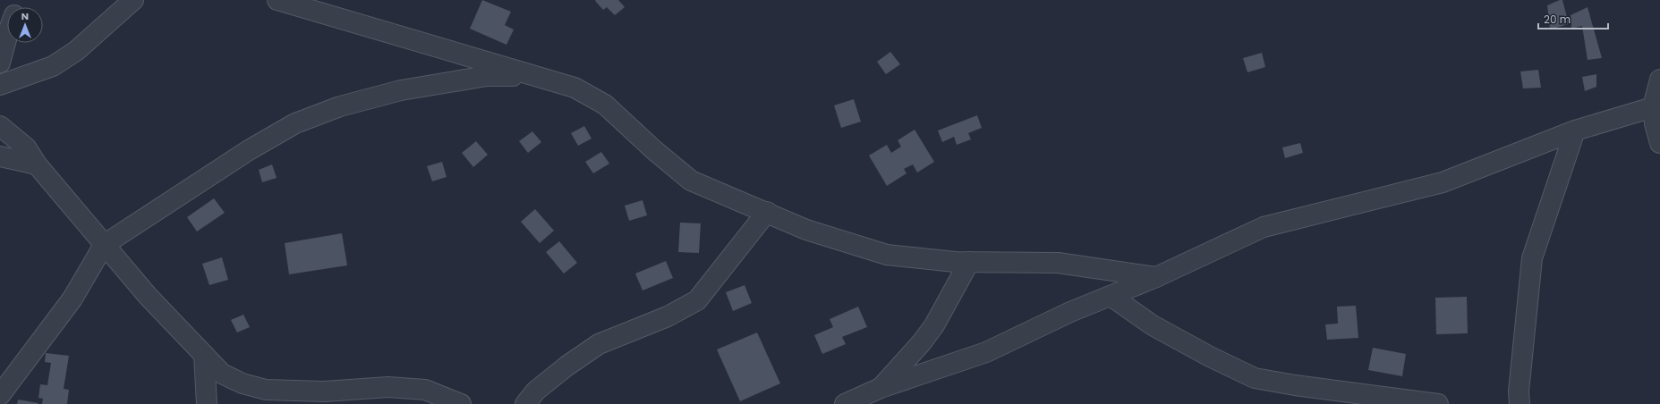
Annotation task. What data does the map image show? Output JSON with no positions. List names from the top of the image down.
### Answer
{
  "scale_bar": "20 m",
  "north": "top"
}
